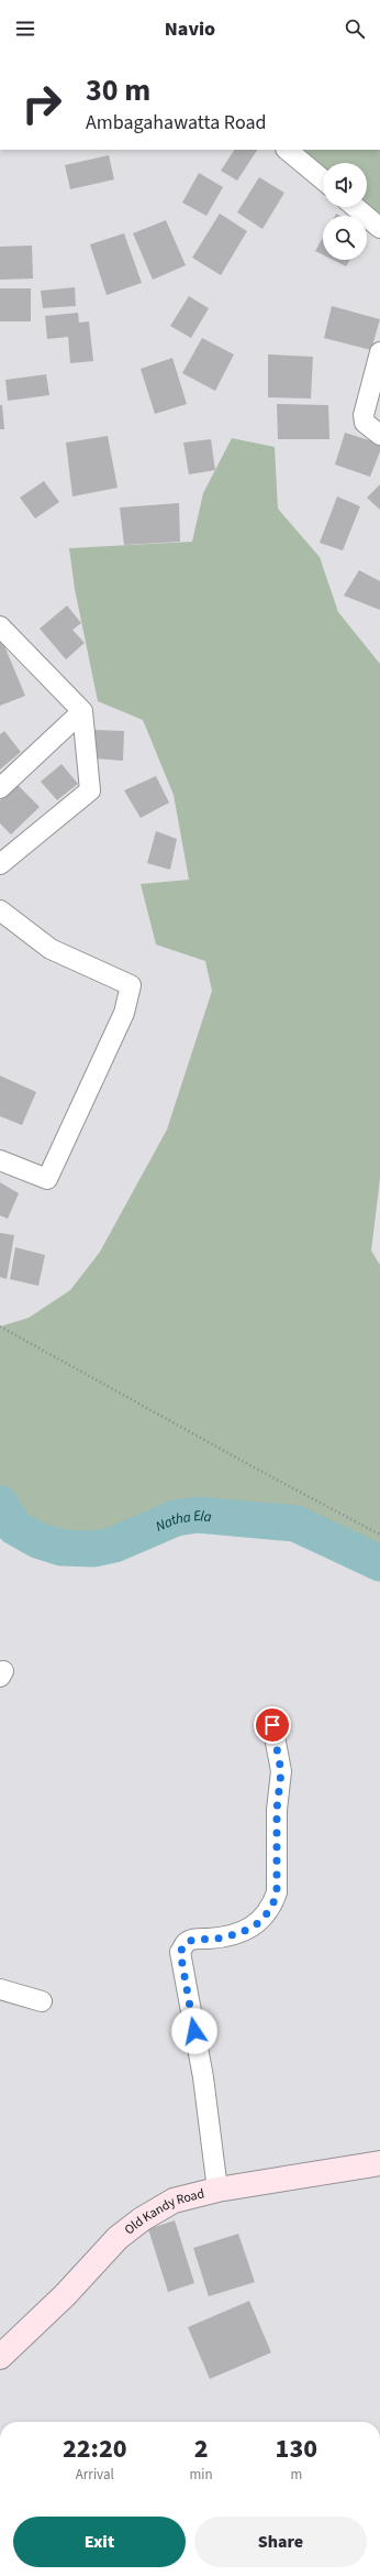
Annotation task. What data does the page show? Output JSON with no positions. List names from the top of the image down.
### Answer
{
  "streets": {
    "street": ["Old Kandy Road"]
  },
  "water": ["Natha Ela"],
  "page": {
    "header": "Navio",
    "turn": ["30 m", "Ambagahawatta Road"],
    "eta": [
      "22:20",
      "Arrival",
      "2",
      "min",
      "130",
      "m"
    ],
    "buttons": ["Exit", "Share"]
  }
}
